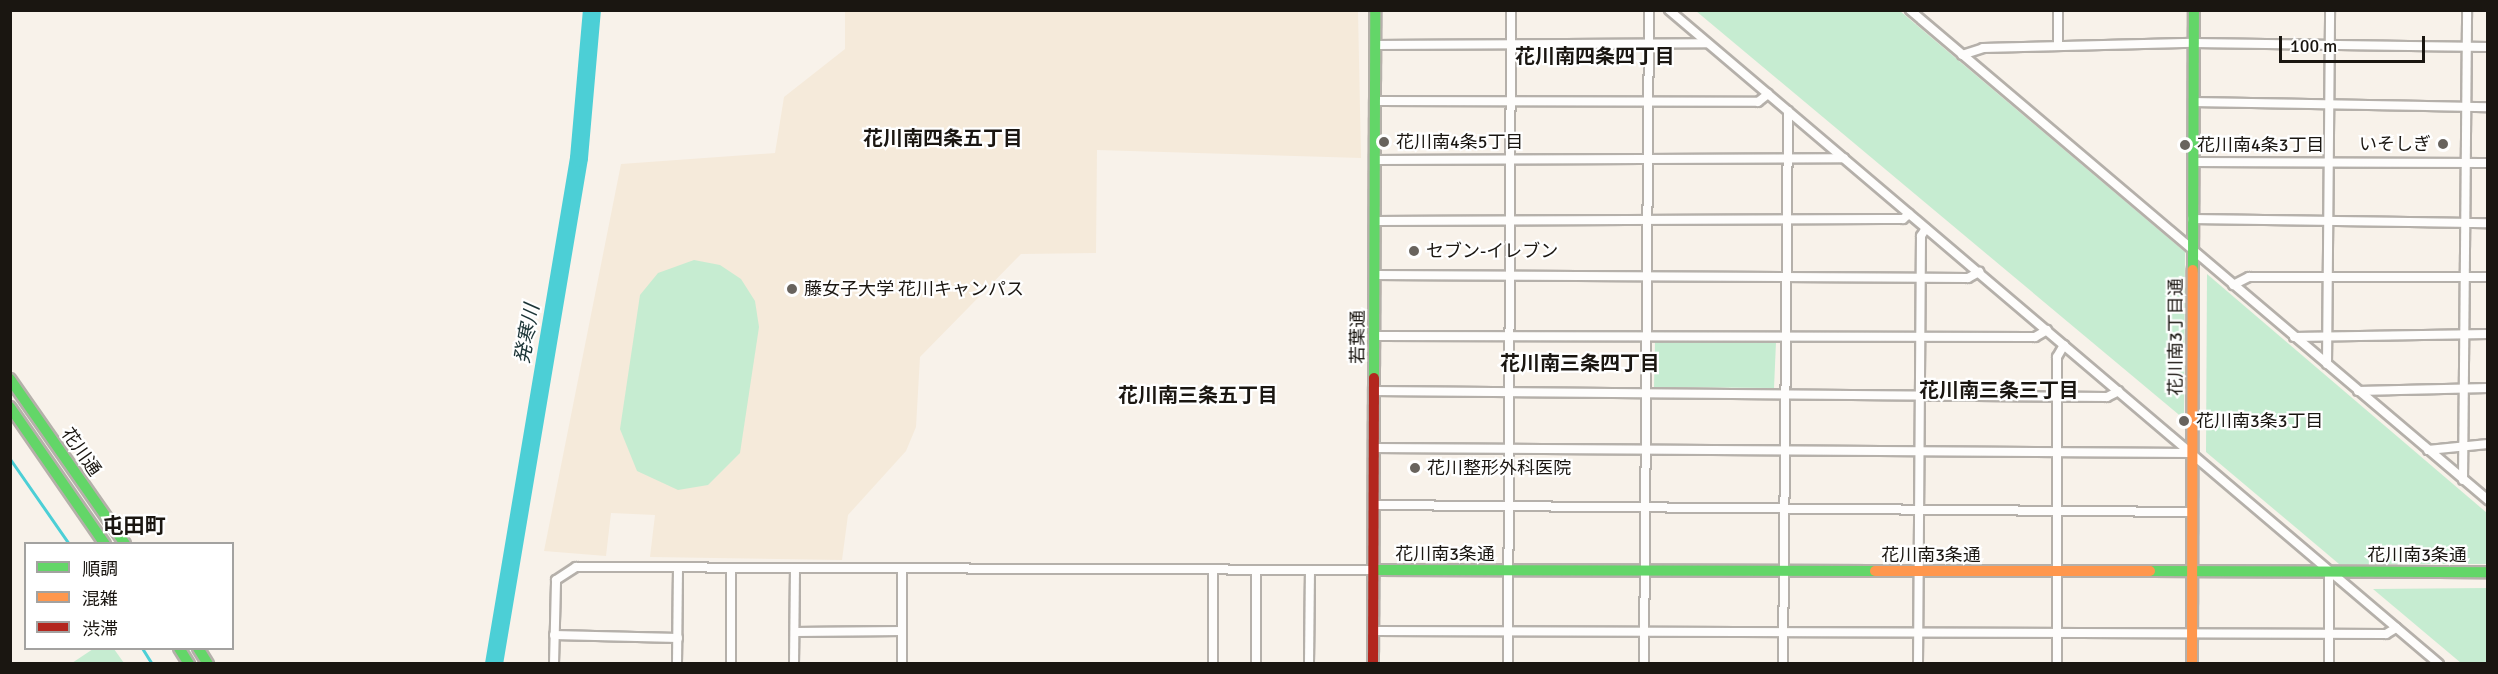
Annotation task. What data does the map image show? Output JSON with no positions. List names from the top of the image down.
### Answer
{
  "streets": {
    "street": [
      "若葉通",
      "花川南3丁目通",
      "花川通",
      "花川南3条通"
    ]
  },
  "crossings": [
    ["若葉通", "花川南3条通"],
    ["花川南3丁目通", "花川南3条通"]
  ],
  "districts": [
    "花川南四条四丁目",
    "花川南四条五丁目",
    "花川南三条四丁目",
    "花川南三条三丁目",
    "花川南三条五丁目",
    "屯田町"
  ],
  "water": ["発寒川"],
  "places": [
    "花川南4条5丁目",
    "いそしぎ",
    "花川南4条3丁目",
    "セブン-イレブン",
    "藤女子大学 花川キャンパス",
    "花川南3条3丁目",
    "花川整形外科医院"
  ],
  "legend": ["順調", "混雑", "渋滞"],
  "scale_bar": "100 m"
}
